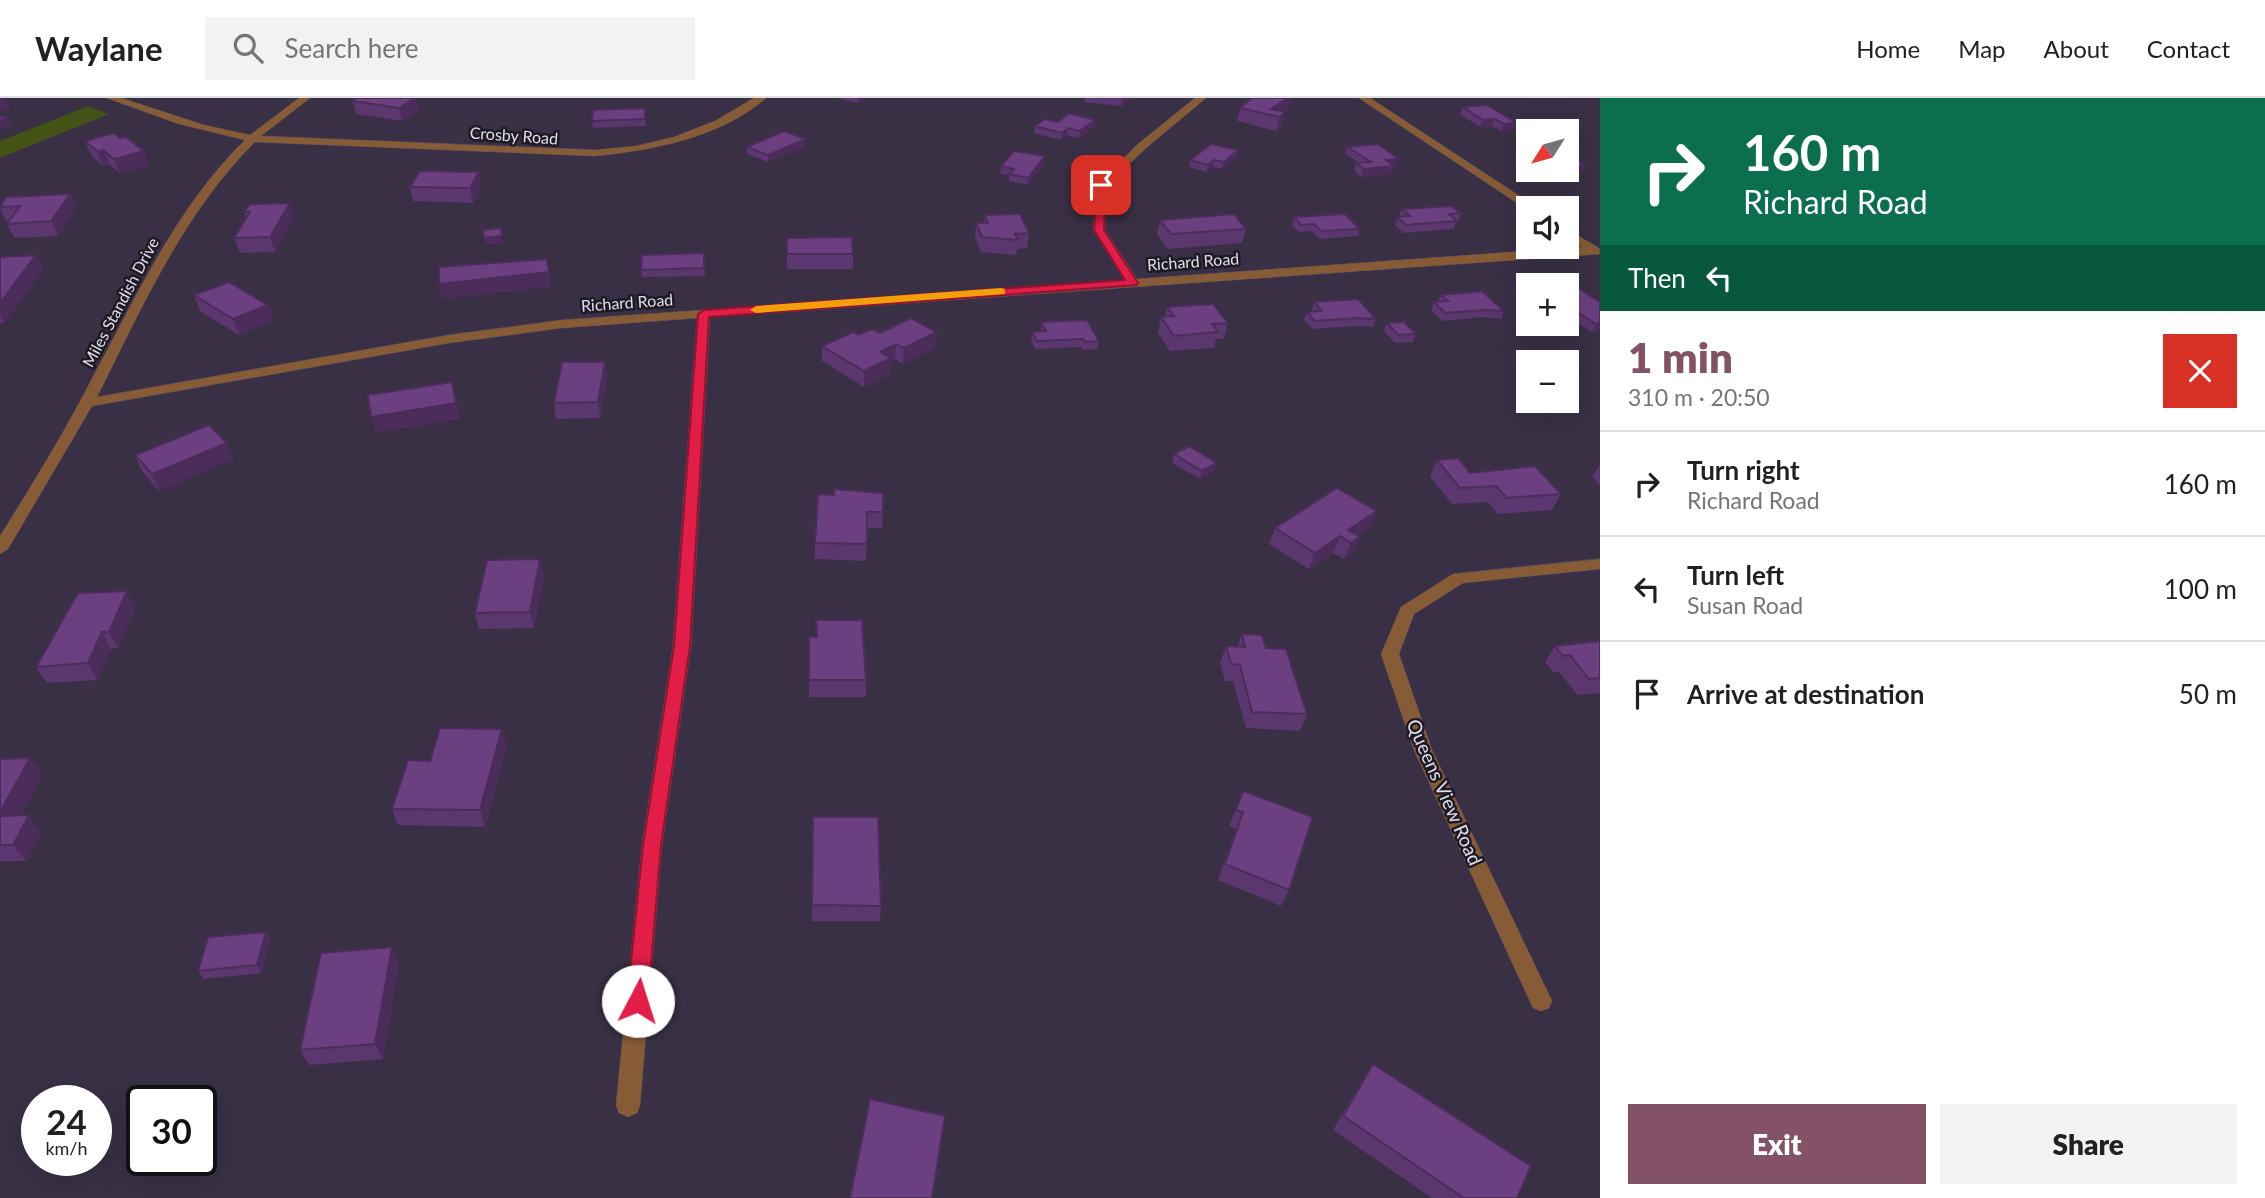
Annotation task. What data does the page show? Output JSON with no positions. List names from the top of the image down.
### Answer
{
  "streets": {
    "street": [
      "Crosby Road",
      "Richard Road",
      "Miles Standish Drive",
      "Queens View Road"
    ]
  },
  "crossings": [
    ["Crosby Road", "Miles Standish Drive"],
    ["Richard Road", "Miles Standish Drive"]
  ],
  "north": "bottom left",
  "page": {
    "header": "Waylane",
    "search": "Search here",
    "nav": [
      "Home",
      "Map",
      "About",
      "Contact"
    ],
    "turn": ["160 m", "Richard Road"],
    "map_buttons": ["+", "−"],
    "then": "Then",
    "heading": ["1 min", "310 m · 20:50"],
    "list": [
      {
        "name": "Turn right",
        "note": "Richard Road",
        "value": "160 m"
      },
      {
        "name": "Turn left",
        "note": "Susan Road",
        "value": "100 m"
      },
      {
        "name": "Arrive at destination",
        "value": "50 m"
      }
    ],
    "speed": "24 km/h",
    "limit": "30",
    "buttons": ["Exit", "Share"]
  }
}
